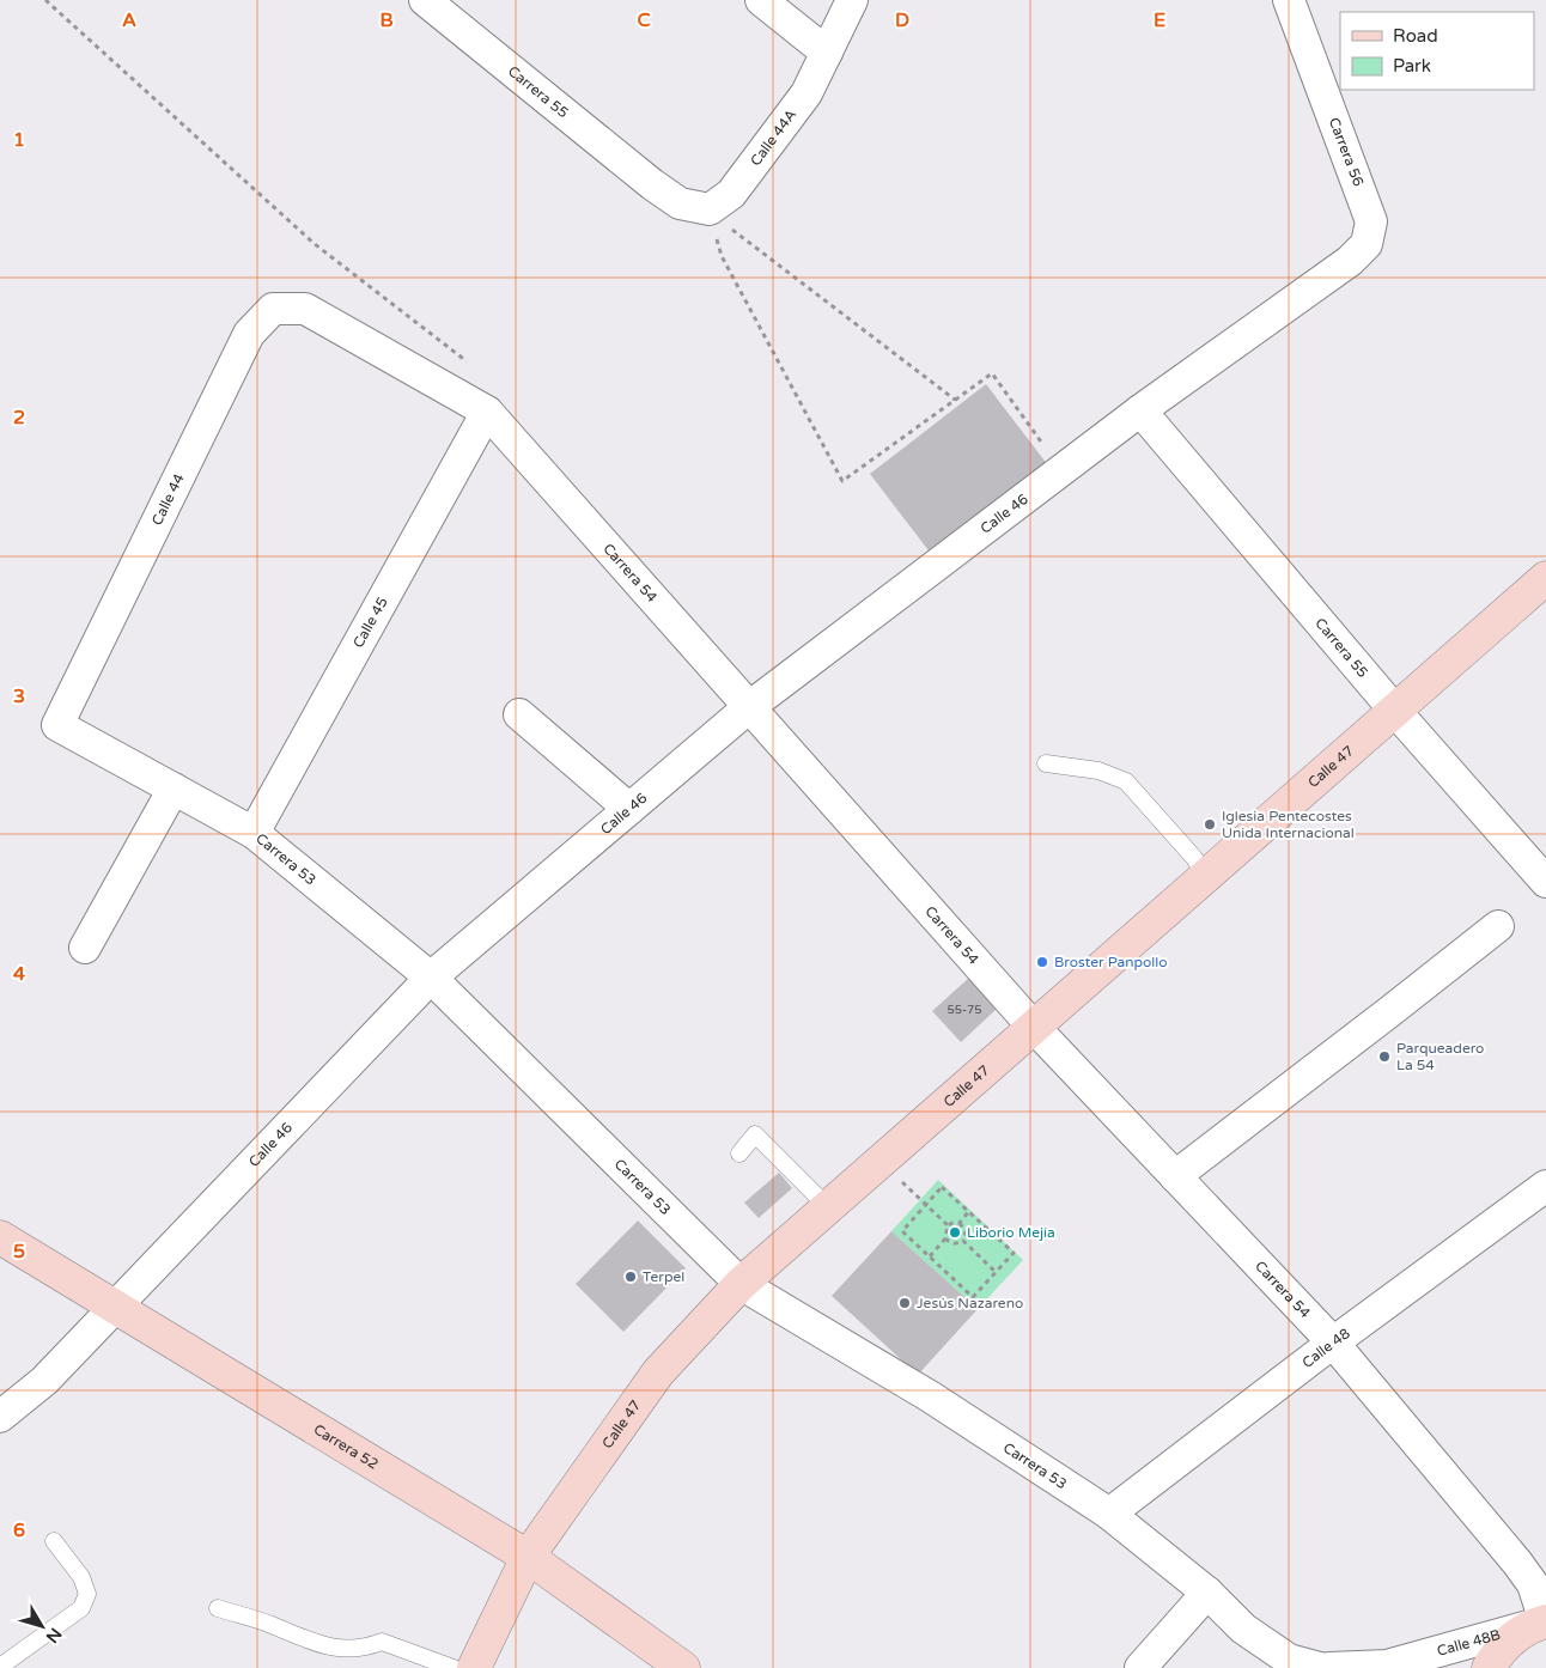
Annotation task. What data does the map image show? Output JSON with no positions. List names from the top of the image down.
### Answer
{
  "streets": {
    "main road": ["Calle 47", "Carrera 52"],
    "street": [
      "Carrera 55",
      "Calle 44A",
      "Carrera 56",
      "Calle 44",
      "Calle 46",
      "Carrera 54",
      "Calle 45",
      "Carrera 53",
      "Calle 48",
      "Calle 48B"
    ]
  },
  "crossings": [
    ["Carrera 55", "Calle 44A"],
    ["Carrera 55", "Calle 46"],
    ["Carrera 55", "Calle 47"],
    ["Carrera 56", "Calle 46"],
    ["Calle 44", "Carrera 54"],
    ["Calle 44", "Carrera 53"],
    ["Calle 46", "Carrera 54"],
    ["Calle 46", "Carrera 53"],
    ["Calle 46", "Carrera 52"],
    ["Carrera 54", "Calle 45"],
    ["Carrera 54", "Calle 47"],
    ["Carrera 54", "Calle 48"],
    ["Carrera 54", "Calle 48B"],
    ["Calle 45", "Carrera 53"],
    ["Calle 47", "Carrera 53"],
    ["Calle 47", "Carrera 52"],
    ["Carrera 53", "Calle 48"]
  ],
  "places": [
    "Iglesia Pentecostes Unida Internacional",
    "Broster Panpollo",
    "Parqueadero La 54",
    "Liborio Mejía",
    "Terpel",
    "Jesús Nazareno"
  ],
  "house_numbers": ["55-75"],
  "legend": ["Road", "Park"],
  "north": "bottom right",
  "grid": {
    "columns": [
      "A",
      "B",
      "C",
      "D",
      "E"
    ],
    "rows": [
      "1",
      "2",
      "3",
      "4",
      "5",
      "6"
    ]
  }
}
